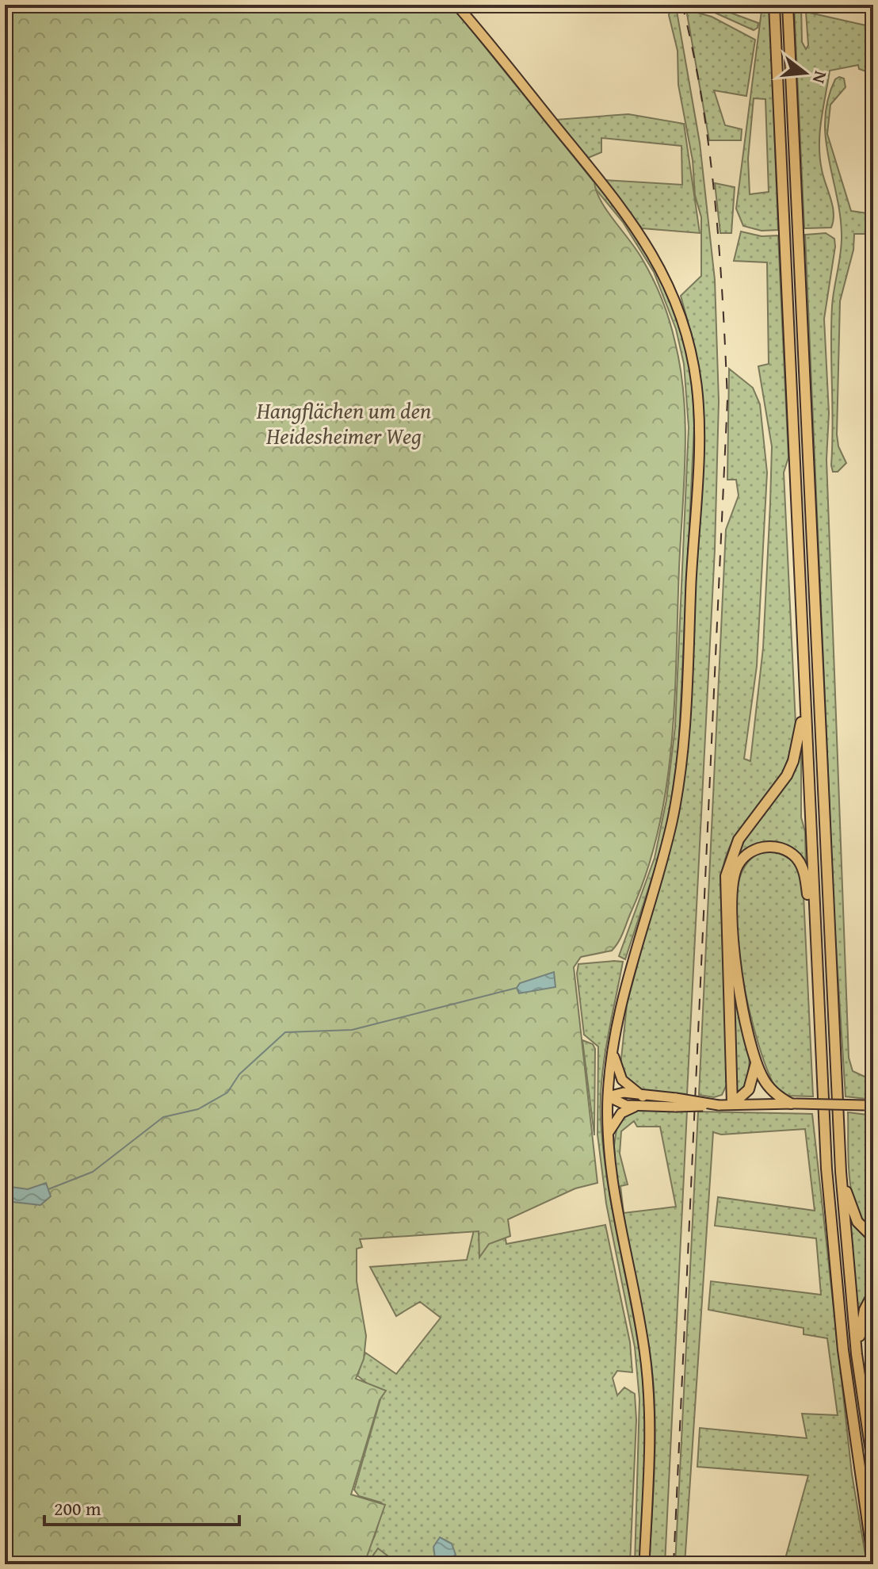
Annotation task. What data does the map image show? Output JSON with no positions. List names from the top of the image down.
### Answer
{
  "parks": ["Hangflächen um den Heidesheimer Weg"],
  "scale_bar": "200 m",
  "north": "right"
}
